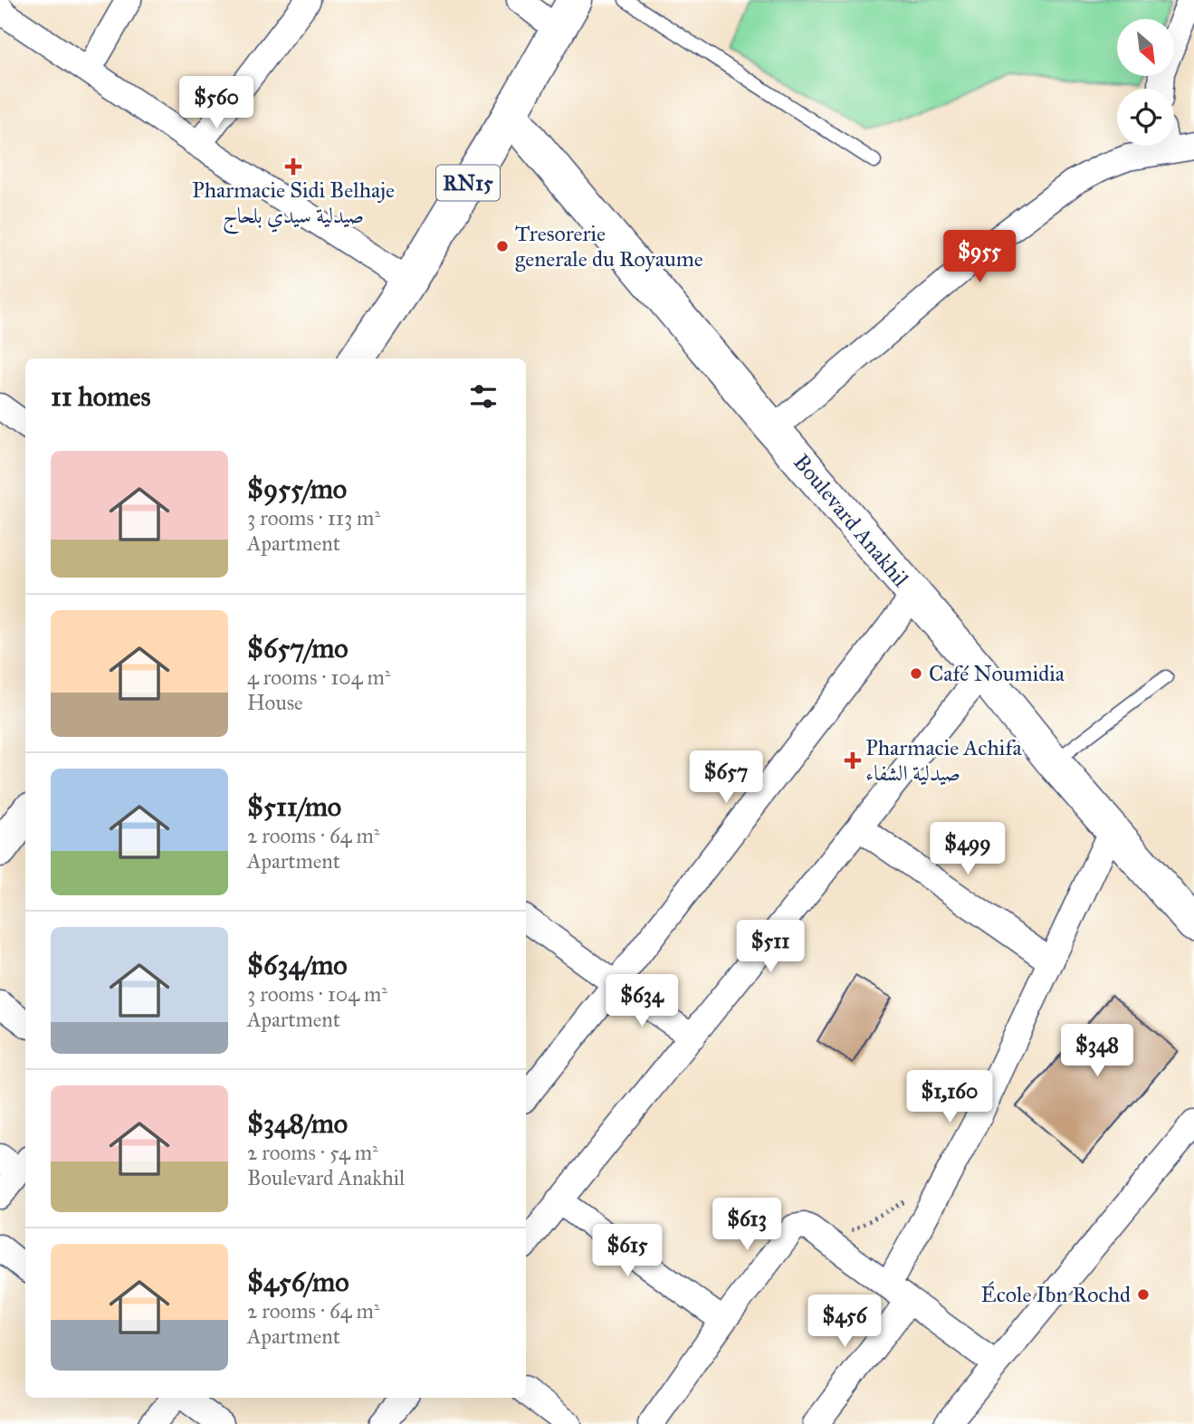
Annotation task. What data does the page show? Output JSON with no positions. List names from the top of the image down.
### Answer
{
  "streets": {
    "street": ["RN15", "Boulevard Anakhil"]
  },
  "crossings": [
    ["RN15", "Boulevard Anakhil"]
  ],
  "places": {
    "health": ["Pharmacie Sidi Belhaje صيدلية سيدي بلحاج", "Pharmacie Achifa صيدلية الشفاء"],
    "other": ["Tresorerie generale du Royaume", "Café Noumidia", "École Ibn Rochd"]
  },
  "north": "bottom right",
  "page": {
    "price": [
      "$560",
      "$955",
      "$657",
      "$499",
      "$511",
      "$634",
      "$348",
      "$1,160",
      "$613",
      "$615",
      "$456"
    ],
    "heading": "11 homes",
    "list": [
      {
        "name": "$955/mo",
        "note": "3 rooms · 113 m² · Apartment"
      },
      {
        "name": "$657/mo",
        "note": "4 rooms · 104 m² · House"
      },
      {
        "name": "$511/mo",
        "note": "2 rooms · 64 m² · Apartment"
      },
      {
        "name": "$634/mo",
        "note": "3 rooms · 104 m² · Apartment"
      },
      {
        "name": "$348/mo",
        "note": "2 rooms · 54 m² · Boulevard Anakhil"
      },
      {
        "name": "$456/mo",
        "note": "2 rooms · 64 m² · Apartment"
      }
    ]
  }
}
